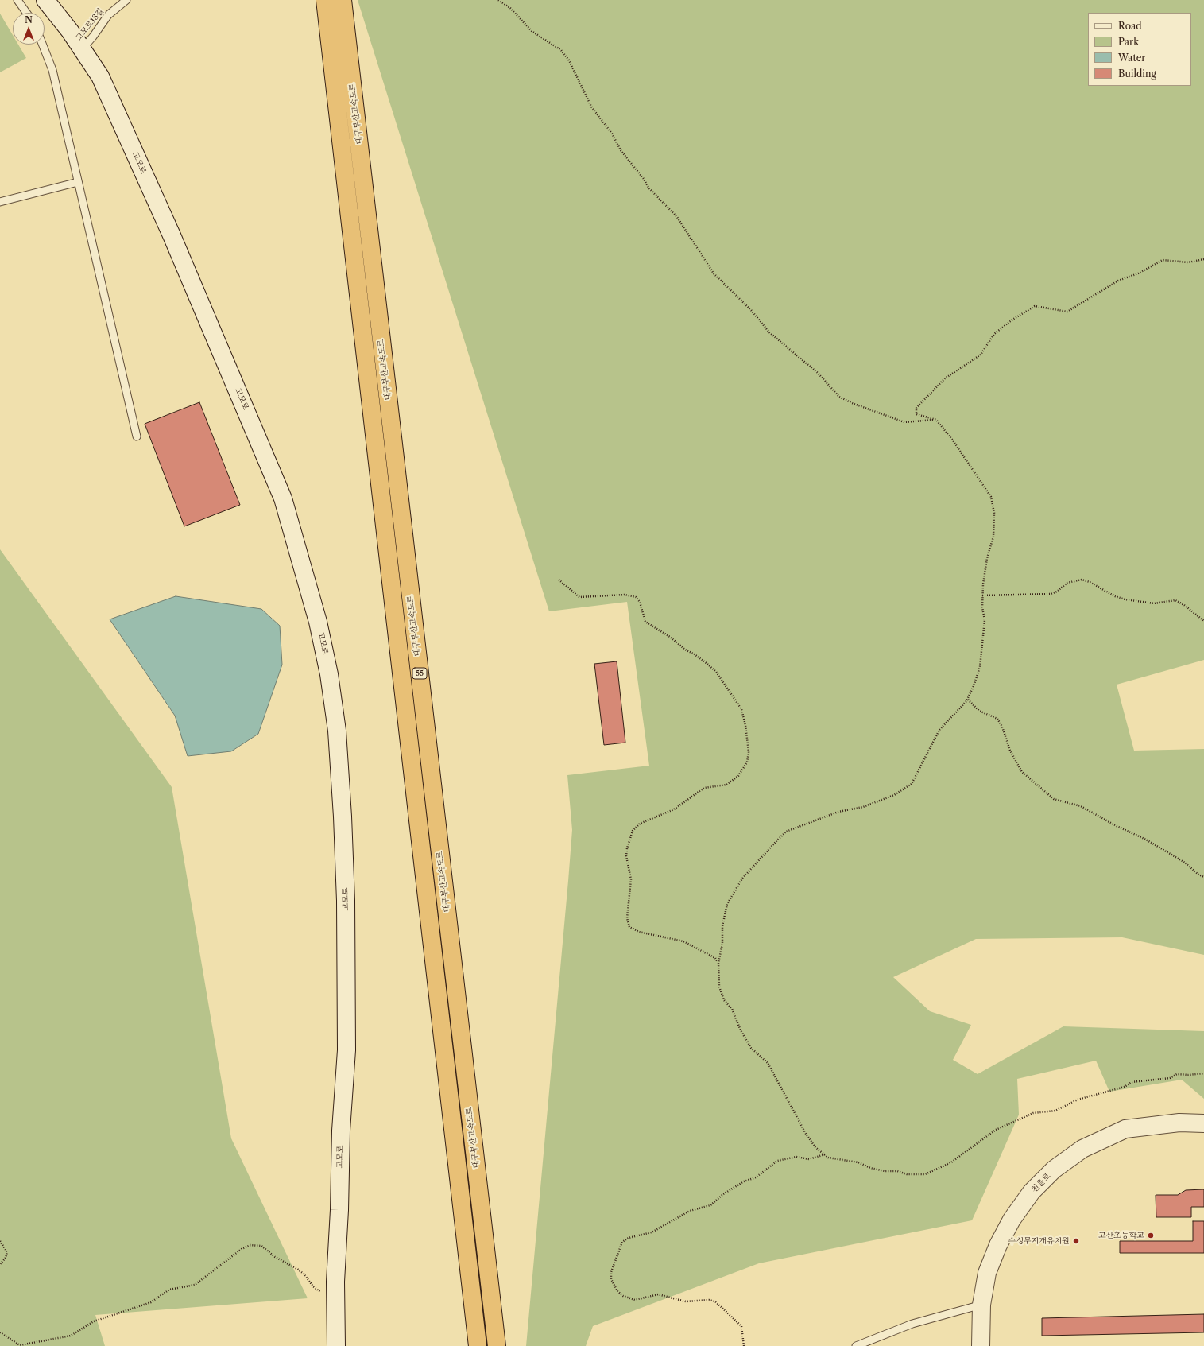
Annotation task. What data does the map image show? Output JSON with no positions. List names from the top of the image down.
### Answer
{
  "streets": {
    "highway": ["대구부산고속도로", "55"],
    "main road": ["고모로", "천을로"],
    "lane": ["고모로18길"]
  },
  "crossings": [
    ["고모로18길", "고모로"]
  ],
  "places": ["고산초등학교", "수성무지개유치원"],
  "legend": [
    "Road",
    "Park",
    "Water",
    "Building"
  ],
  "north": "top"
}
